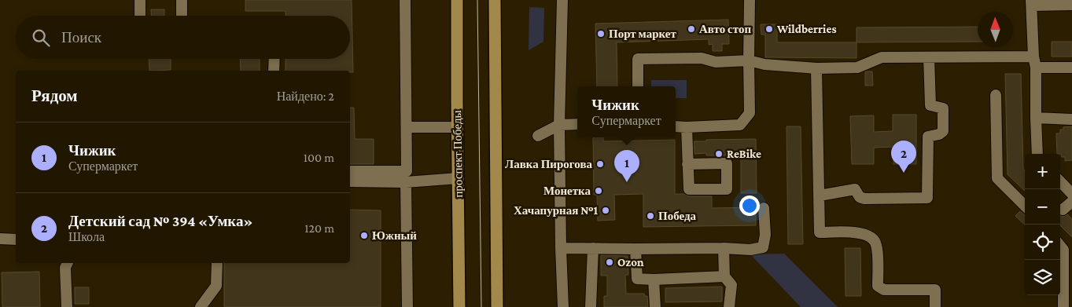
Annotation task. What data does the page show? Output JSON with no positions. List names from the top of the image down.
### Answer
{
  "streets": {
    "main road": ["проспект Победы"]
  },
  "places": [
    "Авто стоп",
    "Wildberries",
    "Порт маркет",
    "ReBike",
    "Лавка Пирогова",
    "Монетка",
    "Хачапурная №1",
    "Победа",
    "Южный",
    "Ozon"
  ],
  "north": "top",
  "page": {
    "search": "Поиск",
    "heading": ["Рядом", "Найдено: 2"],
    "popup": ["Чижик", "Супермаркет"],
    "list": [
      {
        "mark": "1",
        "name": "Чижик",
        "note": "Супермаркет",
        "value": "100 m"
      },
      {
        "mark": "2",
        "name": "Детский сад № 394 «Умка»",
        "note": "Школа",
        "value": "120 m"
      }
    ],
    "pins": ["2", "1"],
    "map_buttons": ["+", "−"]
  }
}
